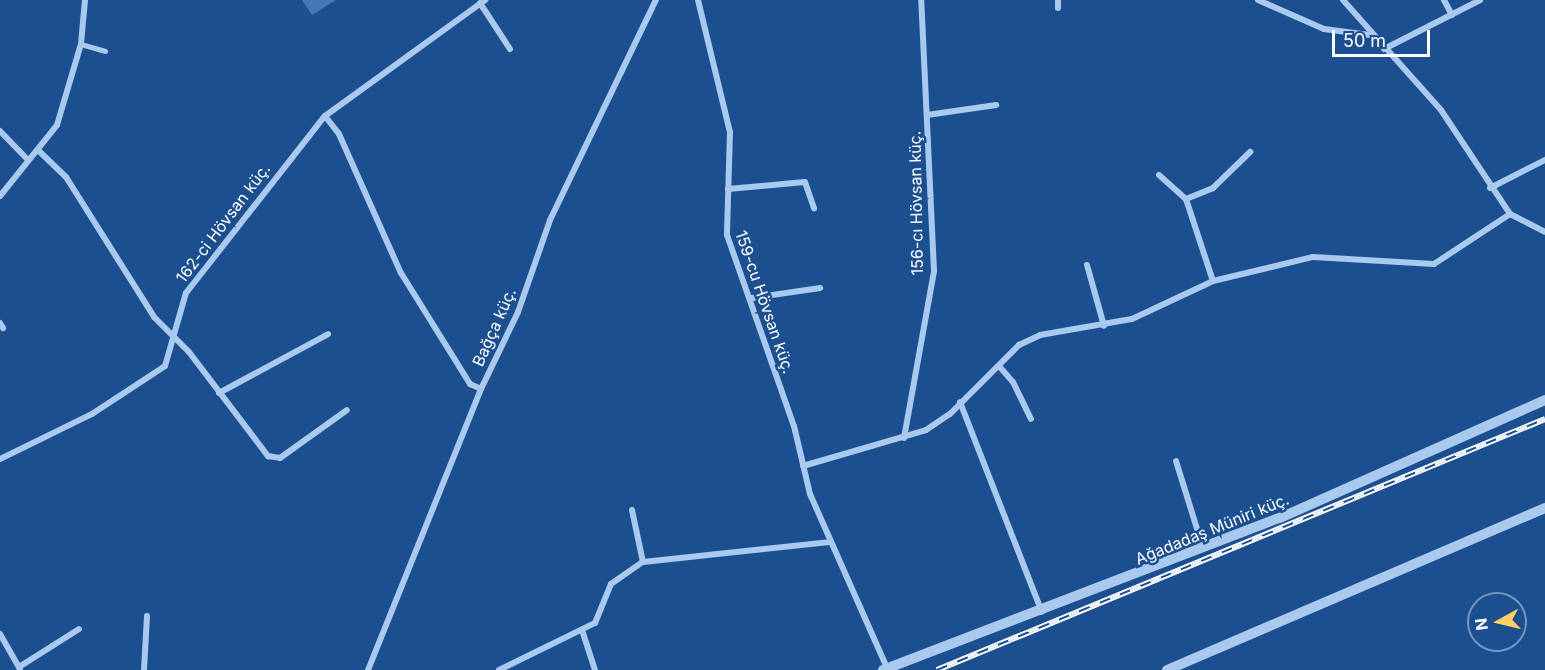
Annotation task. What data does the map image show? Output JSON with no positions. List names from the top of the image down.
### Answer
{
  "streets": {
    "street": [
      "156-cı Hövsan küç.",
      "162-ci Hövsan küç.",
      "159-cu Hövsan küç.",
      "Bağça küç.",
      "Ağadadaş Müniri küç."
    ]
  },
  "crossings": [
    ["159-cu Hövsan küç.", "Ağadadaş Müniri küç."]
  ],
  "scale_bar": "50 m",
  "north": "left"
}
